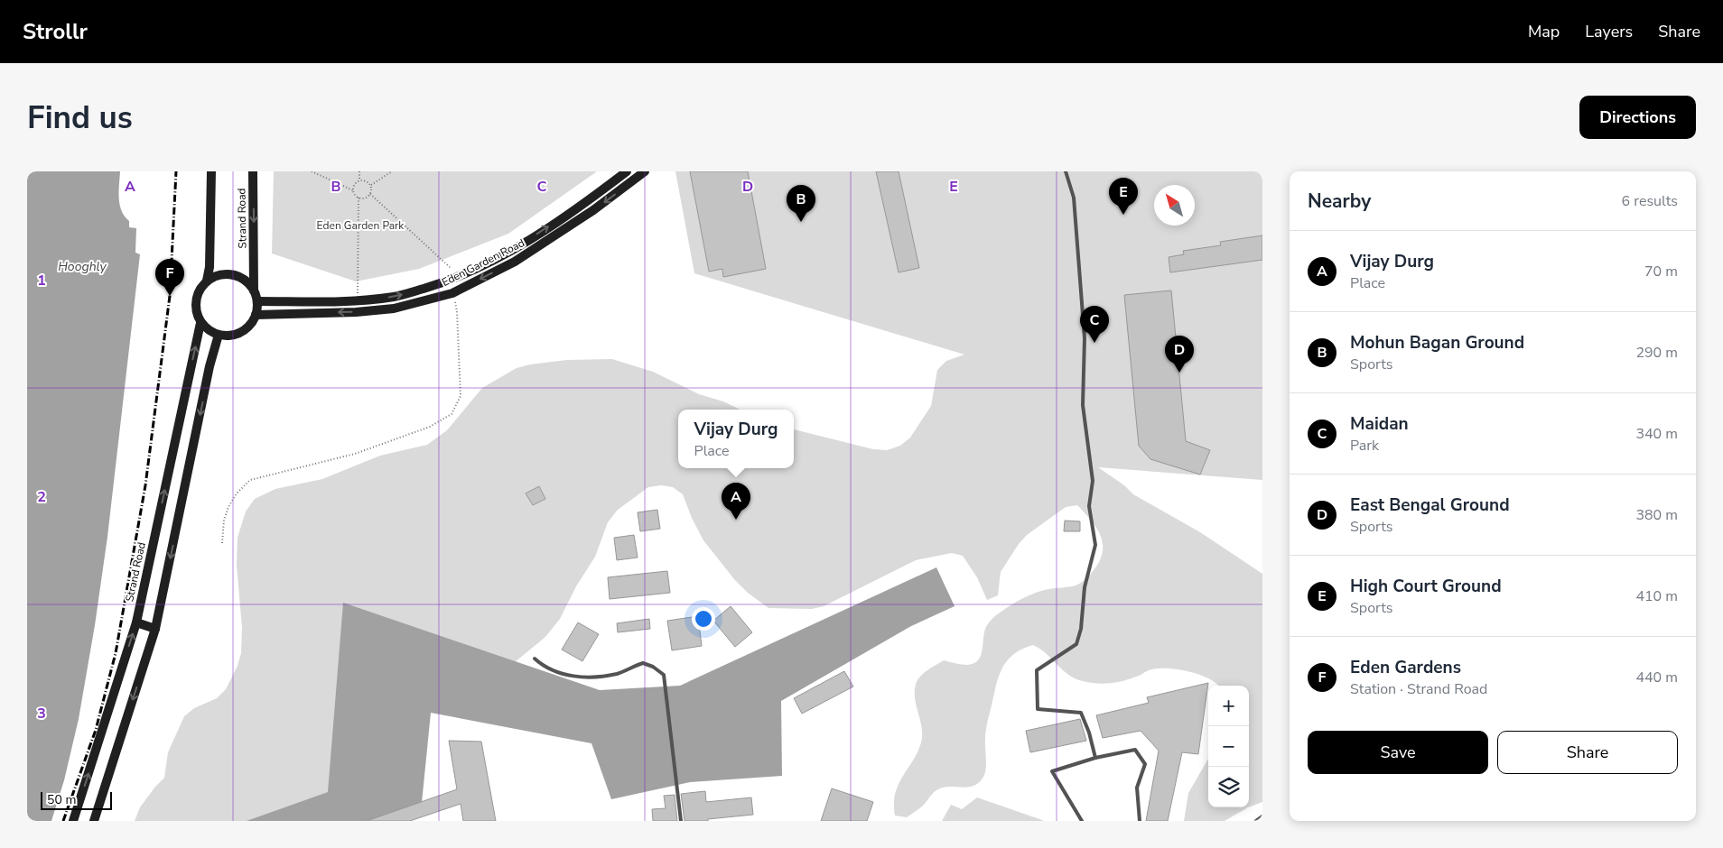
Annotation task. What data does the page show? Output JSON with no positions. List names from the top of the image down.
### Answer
{
  "streets": {
    "main road": ["Strand Road", "Eden Garden Road"]
  },
  "crossings": [
    ["Strand Road", "Eden Garden Road"]
  ],
  "water": ["Hooghly"],
  "parks": ["Eden Garden Park"],
  "scale_bar": "50 m",
  "north": "top left",
  "page": {
    "header": "Strollr",
    "nav": ["Map", "Layers", "Share"],
    "buttons": [
      "Directions",
      ["Save", "Share"]
    ],
    "title": "Find us",
    "heading": ["Nearby", "6 results"],
    "pins": [
      "E",
      "B",
      "F",
      "C",
      "D",
      "A"
    ],
    "list": [
      {
        "mark": "A",
        "name": "Vijay Durg",
        "note": "Place",
        "value": "70 m"
      },
      {
        "mark": "B",
        "name": "Mohun Bagan Ground",
        "note": "Sports",
        "value": "290 m"
      },
      {
        "mark": "C",
        "name": "Maidan",
        "note": "Park",
        "value": "340 m"
      },
      {
        "mark": "D",
        "name": "East Bengal Ground",
        "note": "Sports",
        "value": "380 m"
      },
      {
        "mark": "E",
        "name": "High Court Ground",
        "note": "Sports",
        "value": "410 m"
      },
      {
        "mark": "F",
        "name": "Eden Gardens",
        "note": "Station · Strand Road",
        "value": "440 m"
      }
    ],
    "popup": ["Vijay Durg", "Place"],
    "map_buttons": ["+", "−"],
    "scale": "50 m"
  },
  "grid": {
    "columns": [
      "A",
      "B",
      "C",
      "D",
      "E"
    ],
    "rows": ["1", "2", "3"]
  }
}
